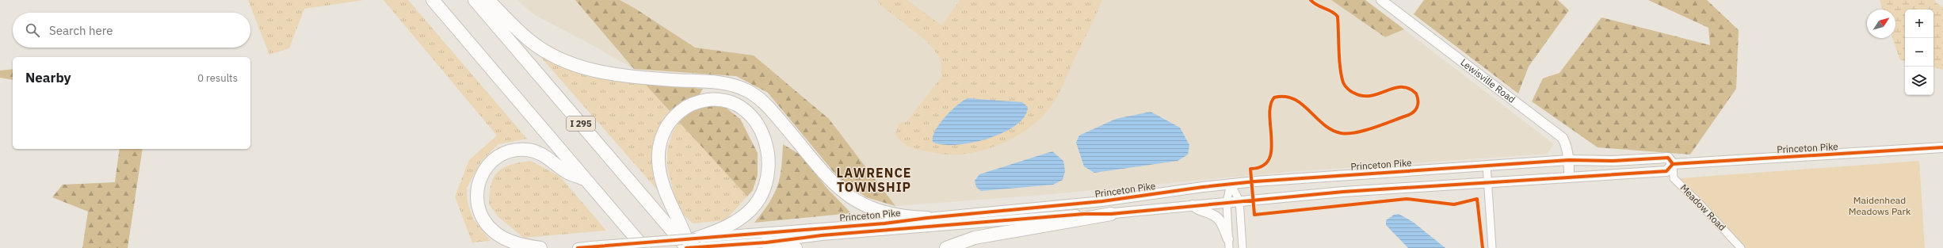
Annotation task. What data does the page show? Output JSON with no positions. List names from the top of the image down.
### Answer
{
  "streets": {
    "highway": ["I 295"],
    "main road": ["Lewisville Road", "Princeton Pike"],
    "street": ["Meadow Road"]
  },
  "crossings": [
    ["Lewisville Road", "Princeton Pike"],
    ["I 295", "Princeton Pike"],
    ["Princeton Pike", "Meadow Road"]
  ],
  "districts": ["LAWRENCE TOWNSHIP"],
  "parks": ["Maidenhead Meadows Park"],
  "north": "top right",
  "page": {
    "map_buttons": ["+", "−"],
    "search": "Search here",
    "heading": ["Nearby", "0 results"]
  }
}
